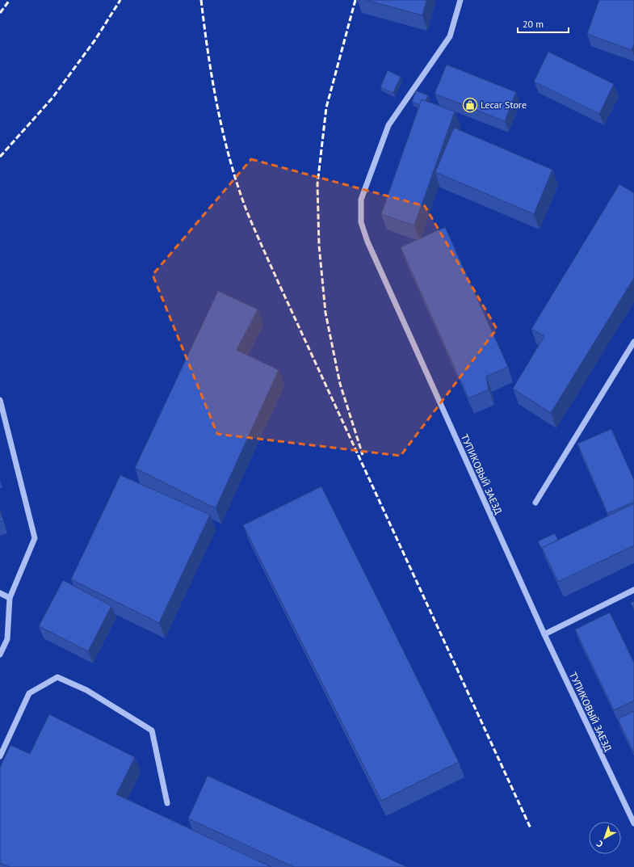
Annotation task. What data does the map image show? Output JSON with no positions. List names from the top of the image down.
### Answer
{
  "streets": {
    "street": ["ТУПИКОВЫЙ ЗАЕЗД"]
  },
  "places": {
    "shop": ["Lecar Store"]
  },
  "scale_bar": "20 m",
  "north": "bottom left"
}
